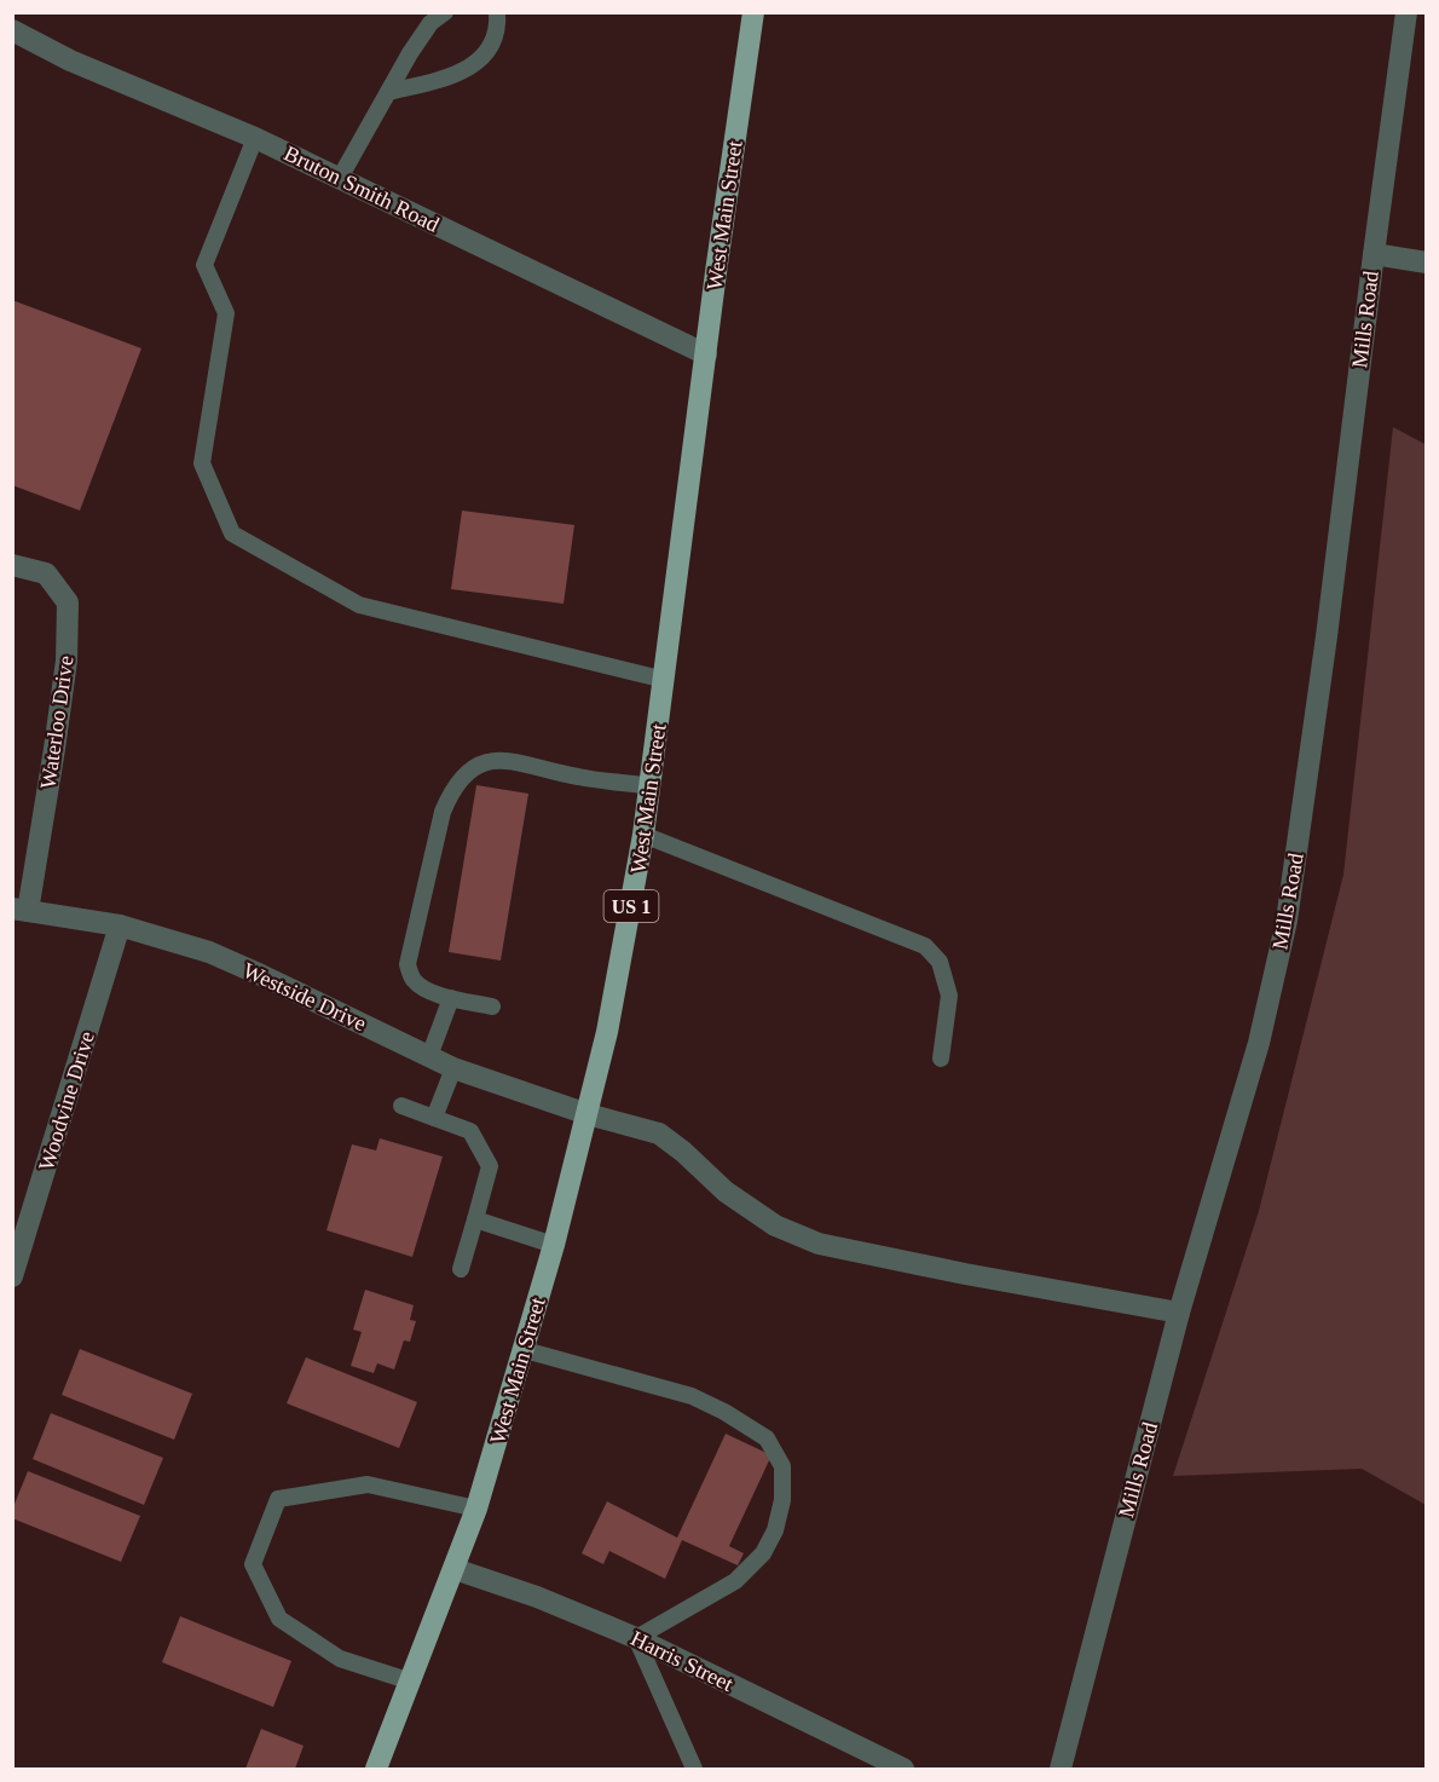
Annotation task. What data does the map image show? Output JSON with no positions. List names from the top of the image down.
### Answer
{
  "streets": {
    "main road": ["West Main Street", "US 1"],
    "street": [
      "Bruton Smith Road",
      "Mills Road",
      "Waterloo Drive",
      "Westside Drive",
      "Woodvine Drive",
      "Harris Street"
    ]
  },
  "crossings": [
    ["Bruton Smith Road", "West Main Street"],
    ["West Main Street", "Westside Drive"],
    ["West Main Street", "Harris Street"],
    ["Mills Road", "Westside Drive"],
    ["Waterloo Drive", "Westside Drive"],
    ["Westside Drive", "Woodvine Drive"]
  ]
}
